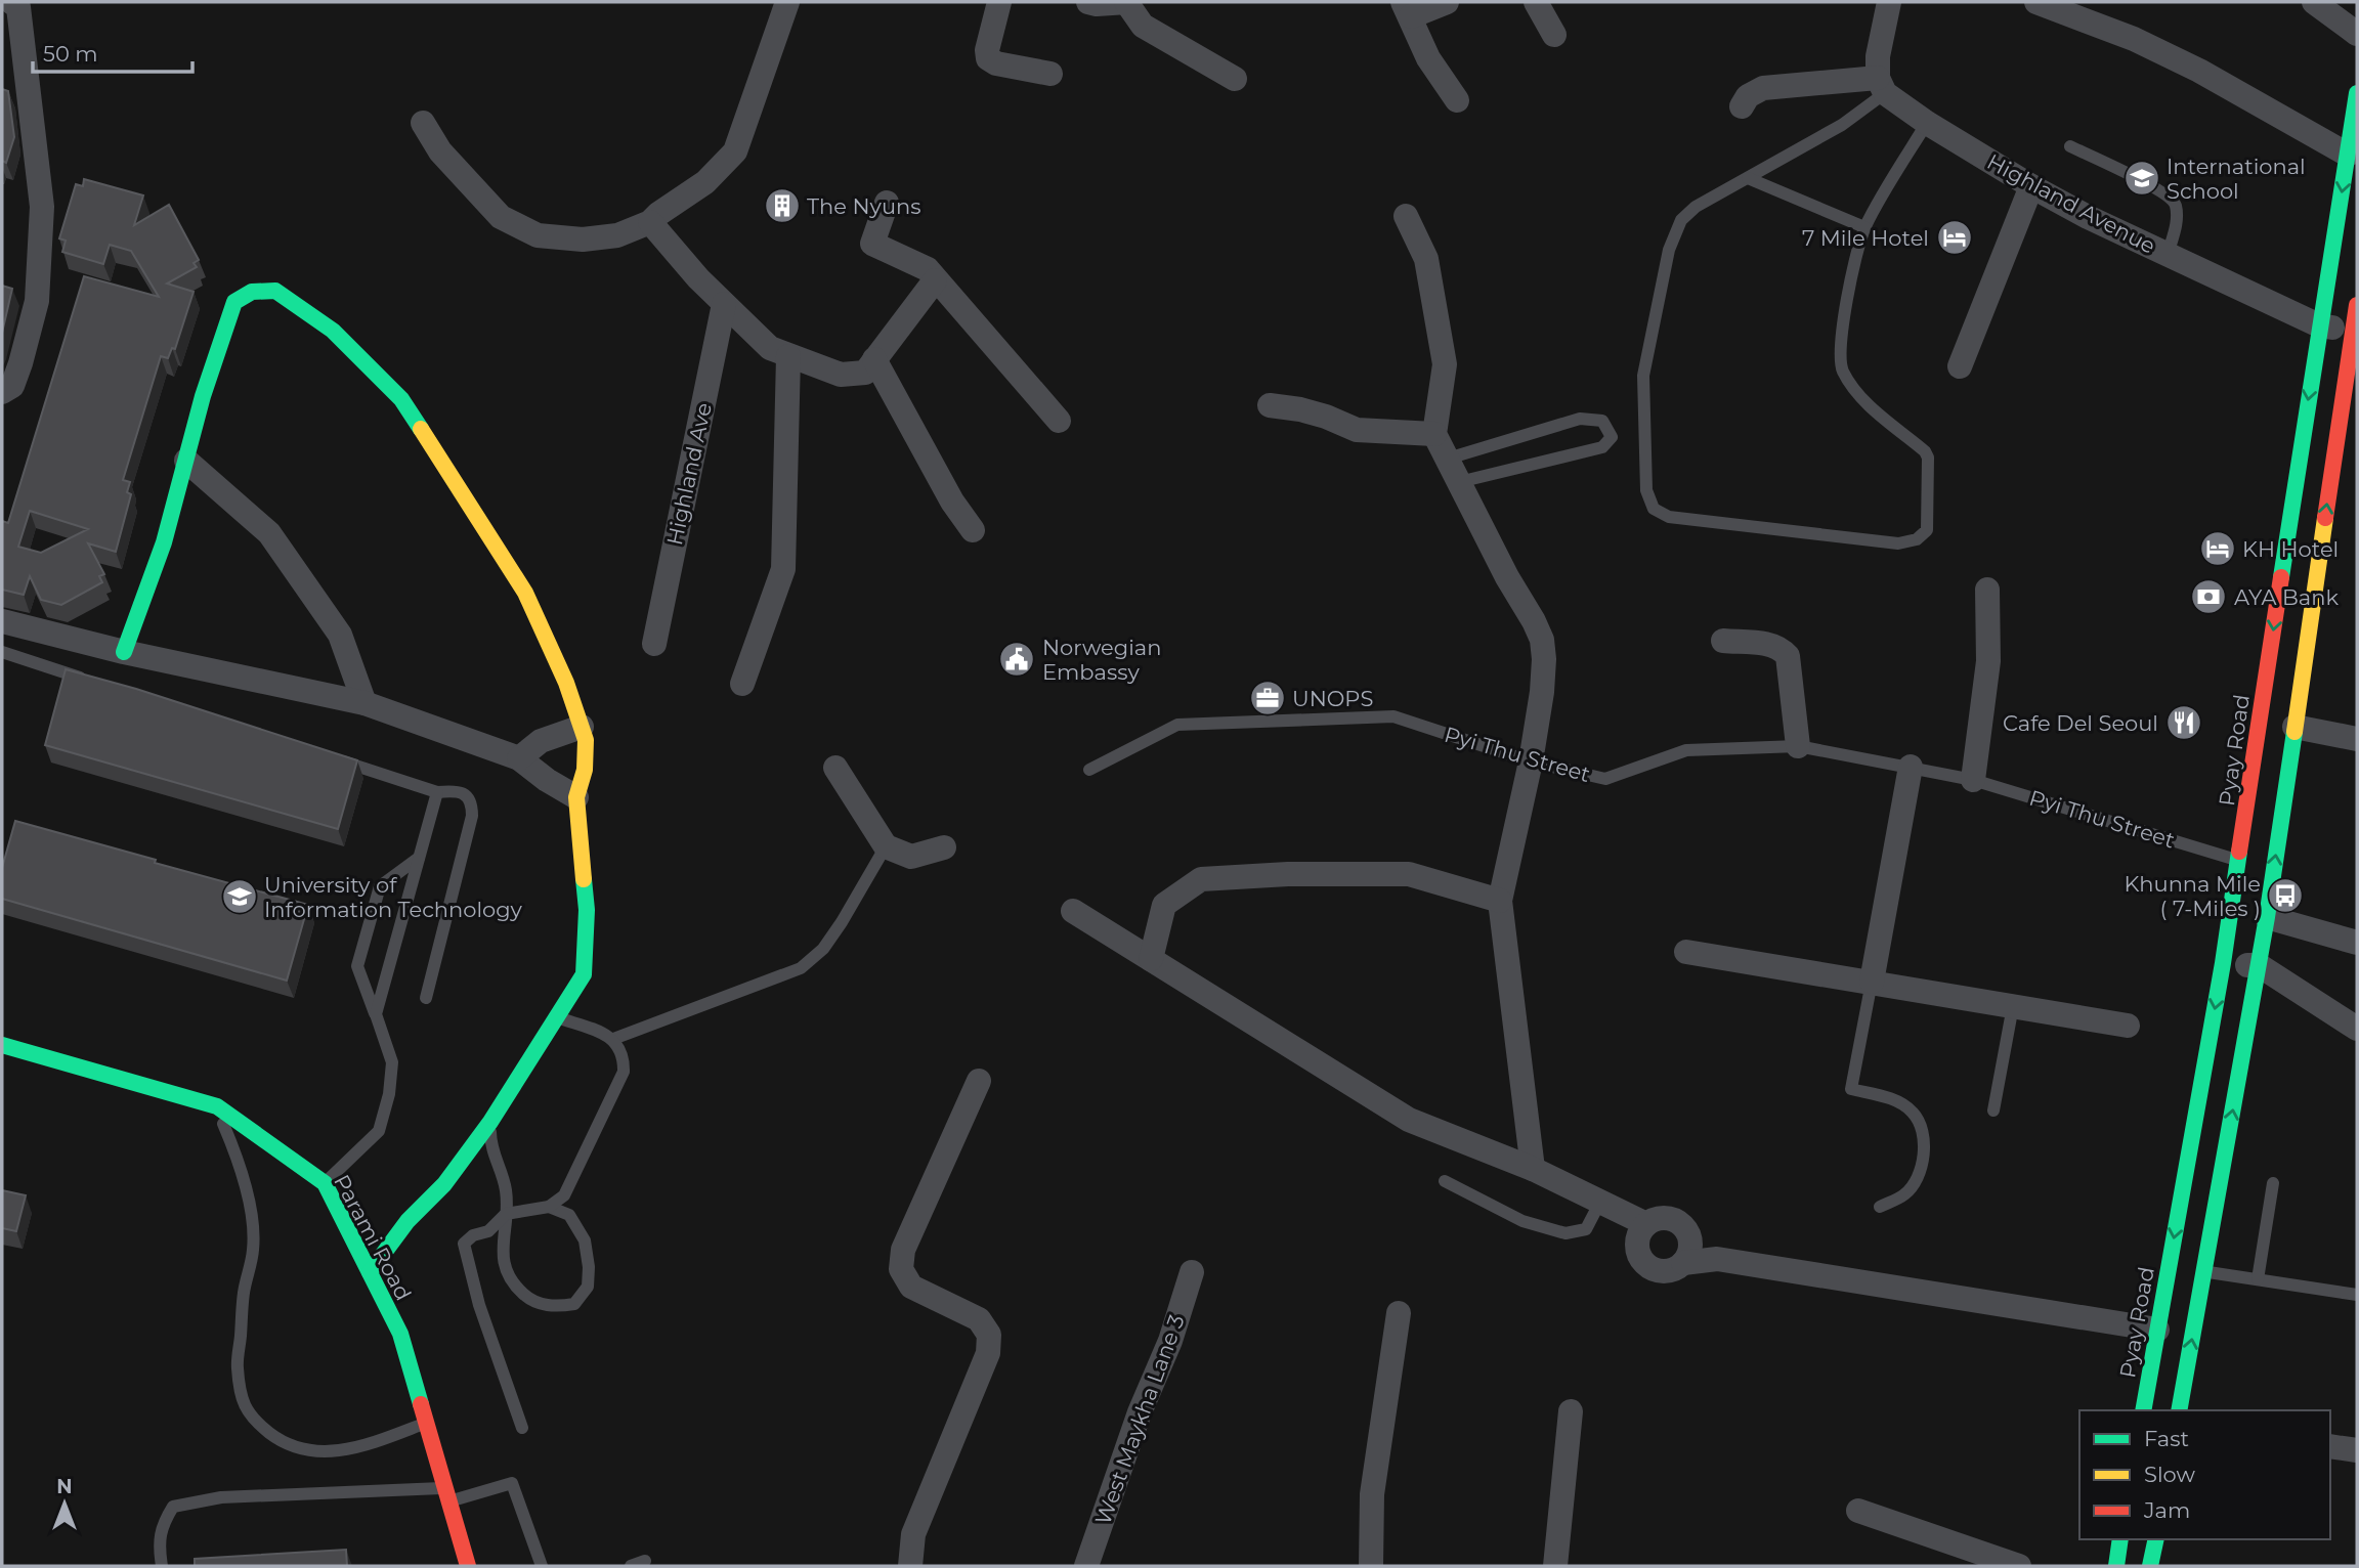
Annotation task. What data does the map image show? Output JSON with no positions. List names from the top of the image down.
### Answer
{
  "streets": {
    "main road": ["Pyay Road", "Parami Road"],
    "street": ["Highland Avenue", "Highland Ave", "West Maykha Lane 3"],
    "lane": ["Pyi Thu Street"]
  },
  "crossings": [
    ["Highland Avenue", "Pyay Road"],
    ["Pyay Road", "Pyi Thu Street"]
  ],
  "places": {
    "school or university": ["International School", "University of Information Technology"],
    "building": ["The Nyuns"],
    "hotel": ["7 Mile Hotel", "KH Hotel"],
    "bank": ["AYA Bank"],
    "public building": ["Norwegian Embassy"],
    "office": ["UNOPS"],
    "restaurant": ["Cafe Del Seoul"],
    "bus stop": ["Khunna Mile ( 7-Miles )"]
  },
  "legend": ["Fast", "Slow", "Jam"],
  "scale_bar": "50 m",
  "north": "top"
}
